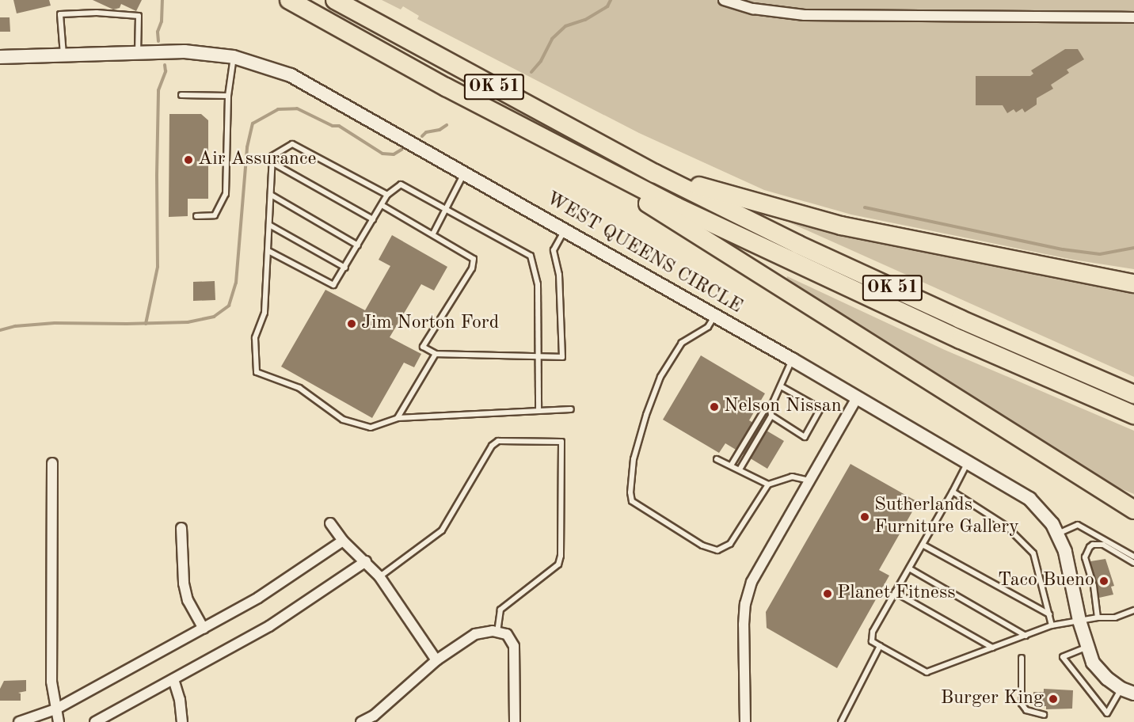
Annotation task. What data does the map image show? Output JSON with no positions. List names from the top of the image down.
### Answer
{
  "streets": {
    "highway": ["OK 51"],
    "street": ["WEST QUEENS CIRCLE"]
  },
  "places": [
    "Air Assurance",
    "Jim Norton Ford",
    "Nelson Nissan",
    "Sutherlands Furniture Gallery",
    "Taco Bueno",
    "Planet Fitness",
    "Burger King"
  ]
}
